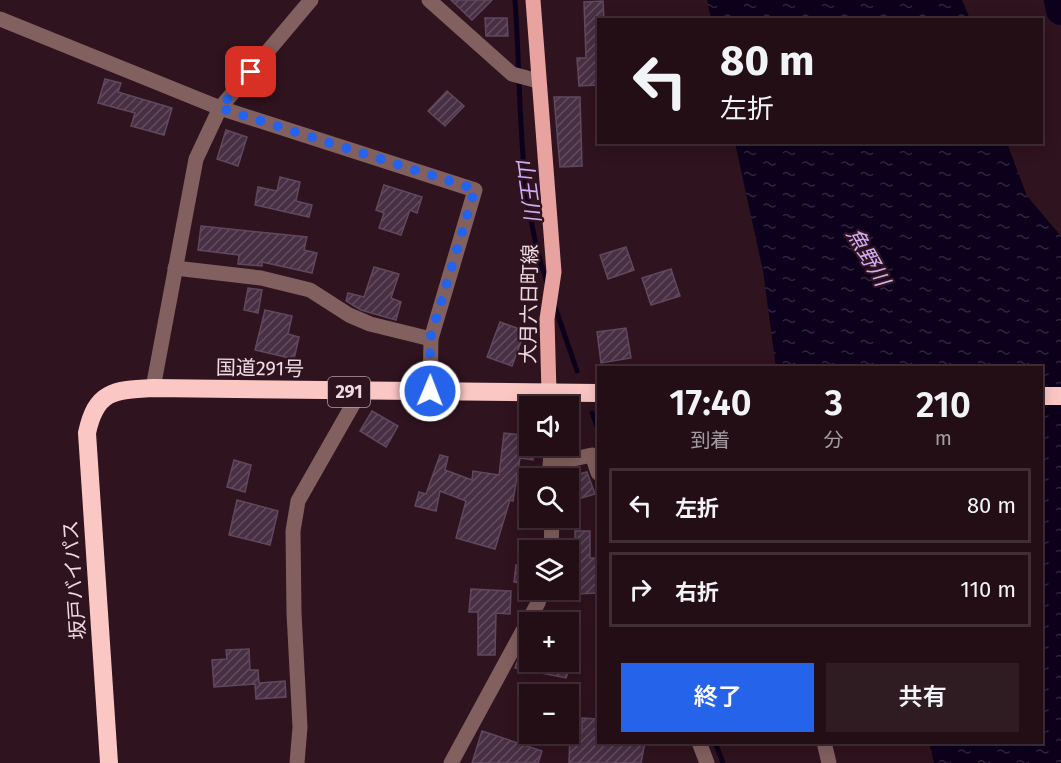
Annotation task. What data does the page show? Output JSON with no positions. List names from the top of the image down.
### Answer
{
  "streets": {
    "highway": ["国道291号", "291", "坂戸バイパス"],
    "main road": ["大月六日町線"]
  },
  "crossings": [
    ["国道291号", "坂戸バイパス"]
  ],
  "water": ["山王川", "魚野川"],
  "page": {
    "turn": ["80 m", "左折"],
    "eta": [
      "17:40",
      "到着",
      "3",
      "分",
      "210",
      "m"
    ],
    "map_buttons": ["+", "−"],
    "list": [
      {
        "name": "左折",
        "value": "80 m"
      },
      {
        "name": "右折",
        "value": "110 m"
      }
    ],
    "buttons": ["終了", "共有"]
  }
}
